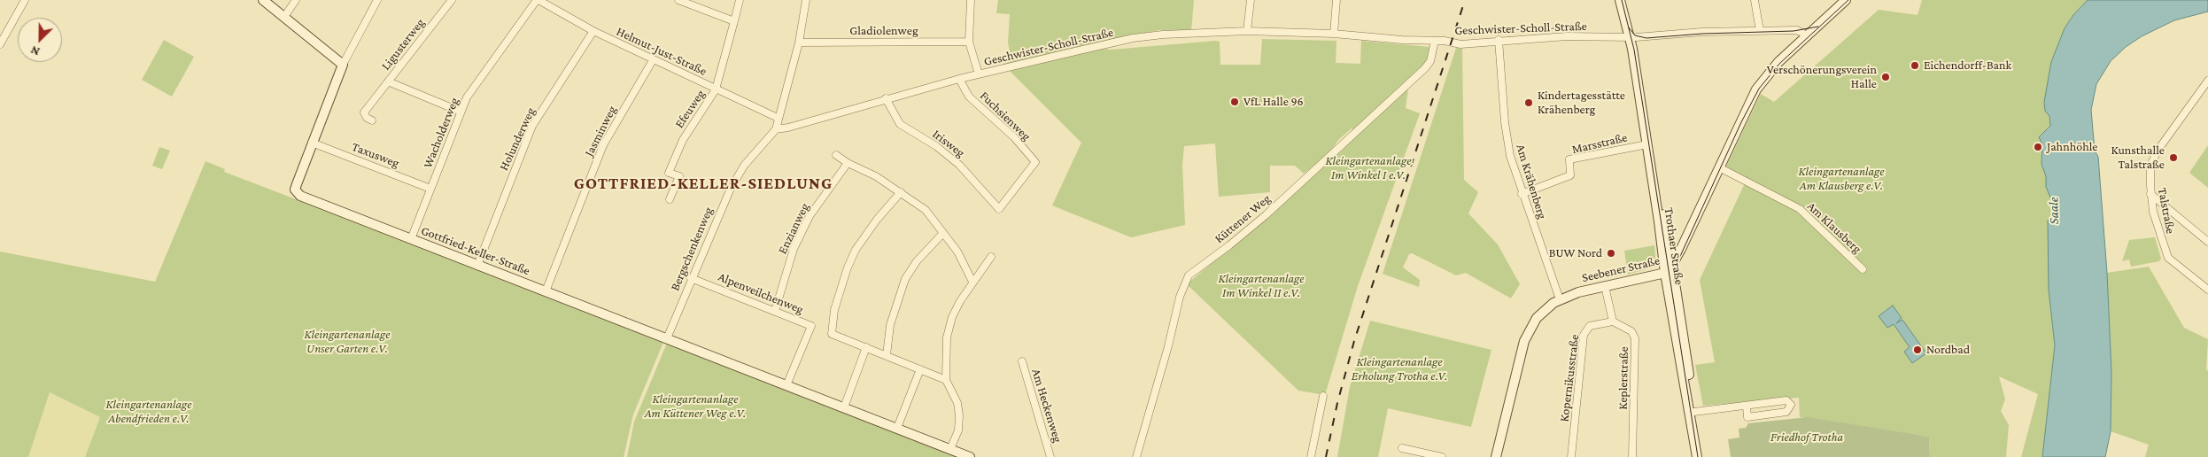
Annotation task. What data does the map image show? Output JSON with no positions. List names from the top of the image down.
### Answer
{
  "streets": {
    "street": [
      "Geschwister-Scholl-Straße",
      "Gladiolenweg",
      "Ligusterweg",
      "Helmut-Just-Straße",
      "Efeuweg",
      "Fuchsienweg",
      "Jasminweg",
      "Wacholderweg",
      "Holunderweg",
      "Irisweg",
      "Marsstraße",
      "Taxusweg",
      "Am Krähenberg",
      "Talstraße",
      "Küttener Weg",
      "Am Klausberg",
      "Enzianweg",
      "Trothaer Straße",
      "Bergschenkenweg",
      "Gottfried-Keller-Straße",
      "Seebener Straße",
      "Alpenveilchenweg",
      "Kopernikusstraße",
      "Keplerstraße",
      "Am Heckenweg"
    ]
  },
  "crossings": [
    ["Geschwister-Scholl-Straße", "Fuchsienweg"],
    ["Geschwister-Scholl-Straße", "Irisweg"],
    ["Geschwister-Scholl-Straße", "Am Krähenberg"],
    ["Geschwister-Scholl-Straße", "Küttener Weg"],
    ["Geschwister-Scholl-Straße", "Trothaer Straße"],
    ["Geschwister-Scholl-Straße", "Bergschenkenweg"],
    ["Geschwister-Scholl-Straße", "Seebener Straße"],
    ["Helmut-Just-Straße", "Efeuweg"],
    ["Helmut-Just-Straße", "Jasminweg"],
    ["Helmut-Just-Straße", "Wacholderweg"],
    ["Helmut-Just-Straße", "Holunderweg"],
    ["Fuchsienweg", "Irisweg"],
    ["Jasminweg", "Gottfried-Keller-Straße"],
    ["Wacholderweg", "Taxusweg"],
    ["Wacholderweg", "Gottfried-Keller-Straße"],
    ["Holunderweg", "Gottfried-Keller-Straße"],
    ["Marsstraße", "Am Krähenberg"],
    ["Marsstraße", "Trothaer Straße"],
    ["Taxusweg", "Gottfried-Keller-Straße"],
    ["Am Krähenberg", "Seebener Straße"],
    ["Am Klausberg", "Seebener Straße"],
    ["Enzianweg", "Alpenveilchenweg"],
    ["Trothaer Straße", "Seebener Straße"],
    ["Bergschenkenweg", "Gottfried-Keller-Straße"],
    ["Bergschenkenweg", "Alpenveilchenweg"],
    ["Gottfried-Keller-Straße", "Alpenveilchenweg"],
    ["Kopernikusstraße", "Keplerstraße"]
  ],
  "districts": ["GOTTFRIED-KELLER-SIEDLUNG"],
  "water": ["Saale"],
  "parks": [
    "Kleingartenanlage Im Winkel I e.V.",
    "Kleingartenanlage Am Klausberg e.V.",
    "Kleingartenanlage Im Winkel II e.V.",
    "Kleingartenanlage Unser Garten e.V.",
    "Kleingartenanlage Erholung Trotha e.V.",
    "Kleingartenanlage Am Küttener Weg e.V.",
    "Kleingartenanlage Abendfrieden e.V.",
    "Friedhof Trotha"
  ],
  "places": [
    "Eichendorff-Bank",
    "Verschönerungsverein Halle",
    "VfL Halle 96",
    "Kindertagesstätte Krähenberg",
    "Jahnhöhle",
    "Kunsthalle Talstraße",
    "BUW Nord",
    "Nordbad"
  ],
  "north": "bottom left"
}
